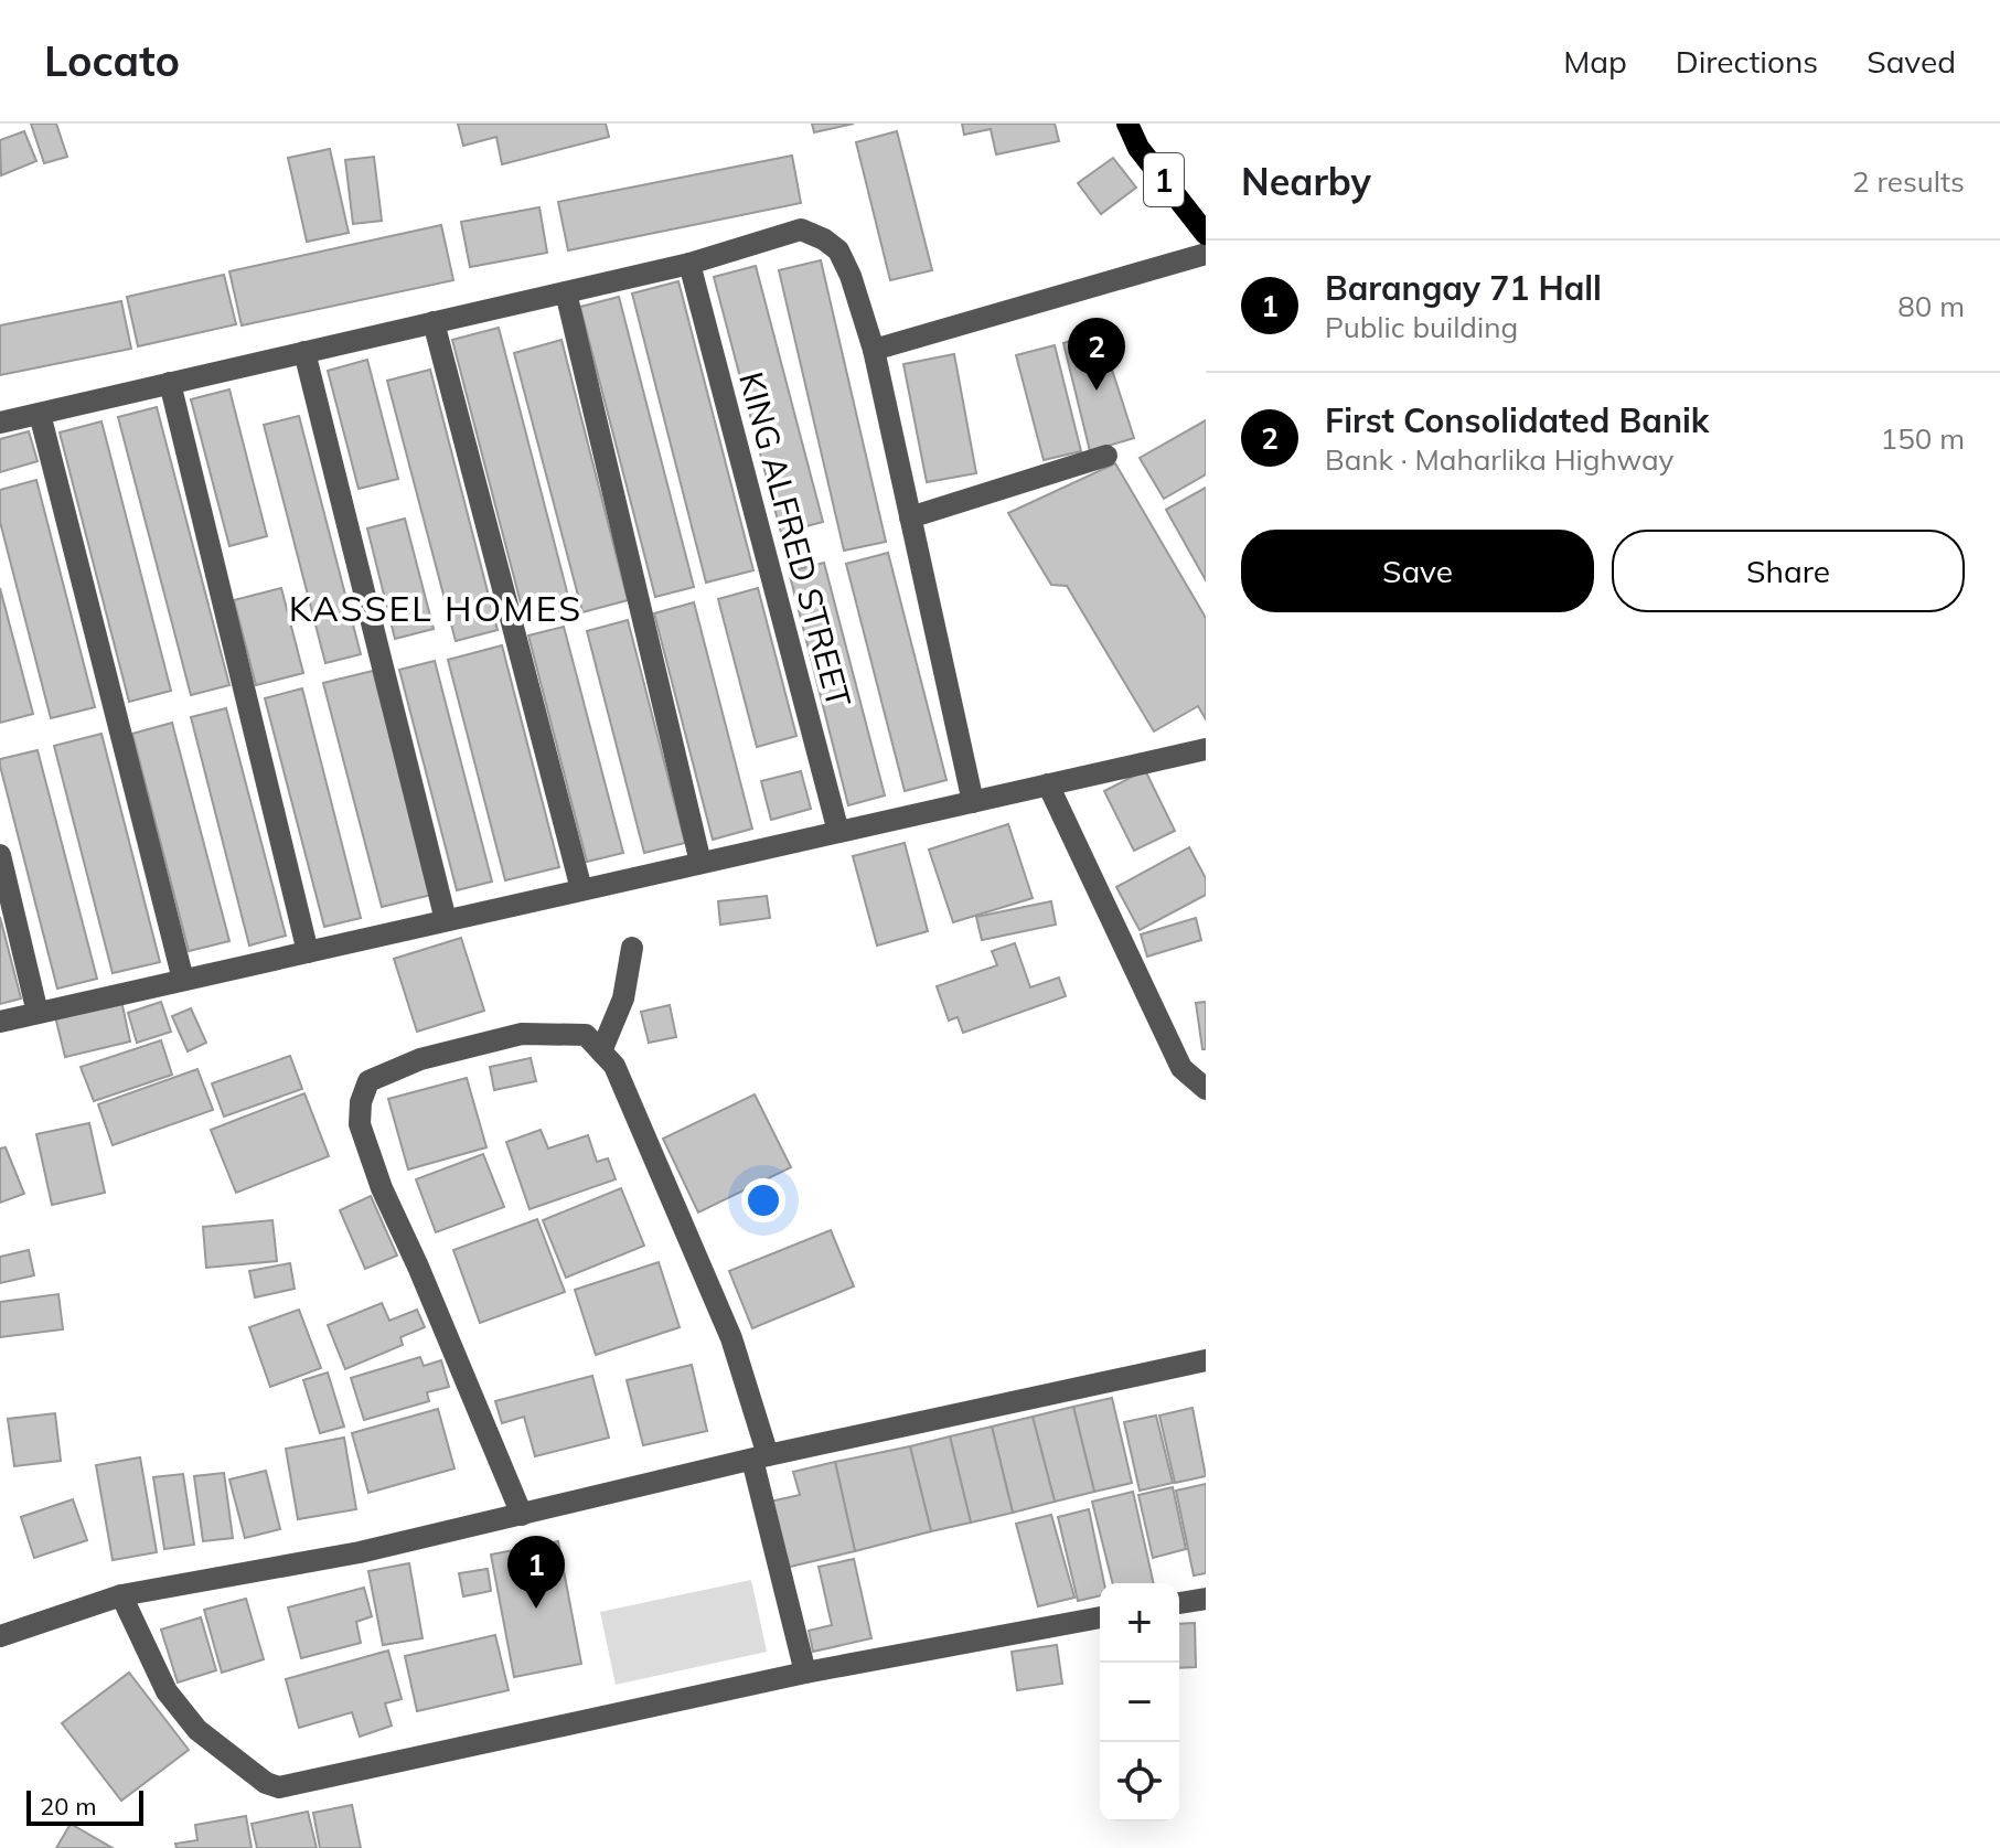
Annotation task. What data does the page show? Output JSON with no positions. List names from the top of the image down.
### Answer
{
  "streets": {
    "main road": ["1"],
    "street": ["KING ALFRED STREET"]
  },
  "districts": ["KASSEL HOMES"],
  "scale_bar": "20 m",
  "page": {
    "header": "Locato",
    "nav": ["Map", "Directions", "Saved"],
    "heading": ["Nearby", "2 results"],
    "list": [
      {
        "mark": "1",
        "name": "Barangay 71 Hall",
        "note": "Public building",
        "value": "80 m"
      },
      {
        "mark": "2",
        "name": "First Consolidated Banik",
        "note": "Bank · Maharlika Highway",
        "value": "150 m"
      }
    ],
    "pins": ["2", "1"],
    "buttons": ["Save", "Share"],
    "map_buttons": ["+", "−"],
    "scale": "20 m"
  }
}
